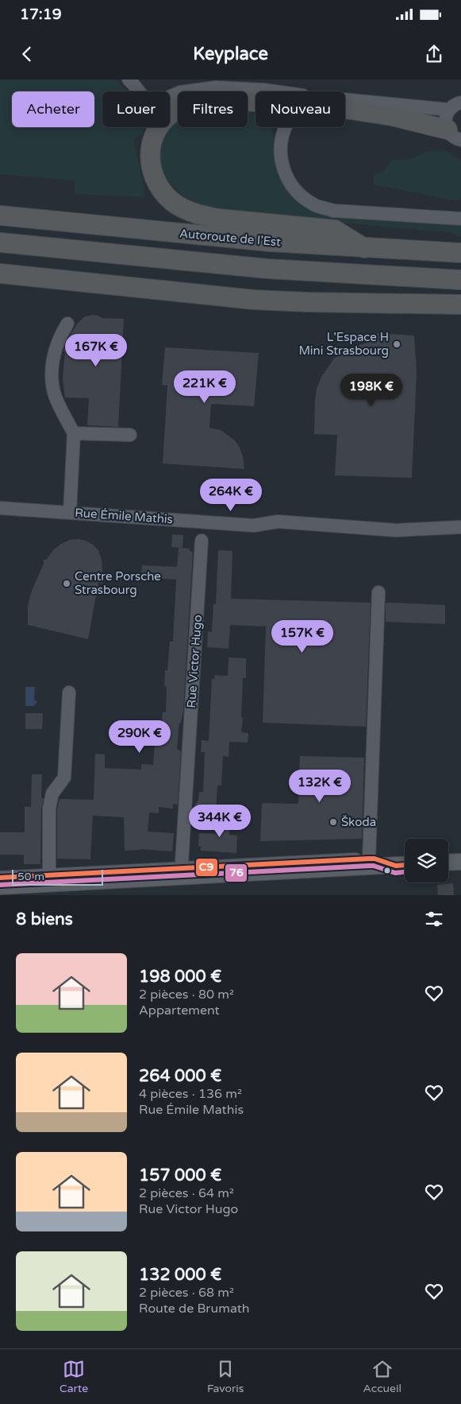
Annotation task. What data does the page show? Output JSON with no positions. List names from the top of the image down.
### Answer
{
  "streets": {
    "highway": ["Autoroute de l’Est"],
    "street": ["Rue Émile Mathis", "Rue Victor Hugo"]
  },
  "places": ["L'Espace H Mini Strasbourg", "Centre Porsche Strasbourg", "Škoda"],
  "lines": ["transit line C9", "transit line 76"],
  "scale_bar": "50 m",
  "page": {
    "status": "17:19",
    "header": "Keyplace",
    "chip": [
      "Acheter",
      "Louer",
      "Filtres",
      "Nouveau"
    ],
    "price": [
      "167K €",
      "221K €",
      "198K €",
      "264K €",
      "157K €",
      "290K €",
      "132K €",
      "344K €"
    ],
    "scale": "50 m",
    "heading": "8 biens",
    "list": [
      {
        "name": "198 000 €",
        "note": "2 pièces · 80 m² · Appartement"
      },
      {
        "name": "264 000 €",
        "note": "4 pièces · 136 m² · Rue Émile Mathis"
      },
      {
        "name": "157 000 €",
        "note": "2 pièces · 64 m² · Rue Victor Hugo"
      },
      {
        "name": "132 000 €",
        "note": "2 pièces · 68 m² · Route de Brumath"
      }
    ],
    "tabs": ["Carte", "Favoris", "Accueil"]
  }
}
